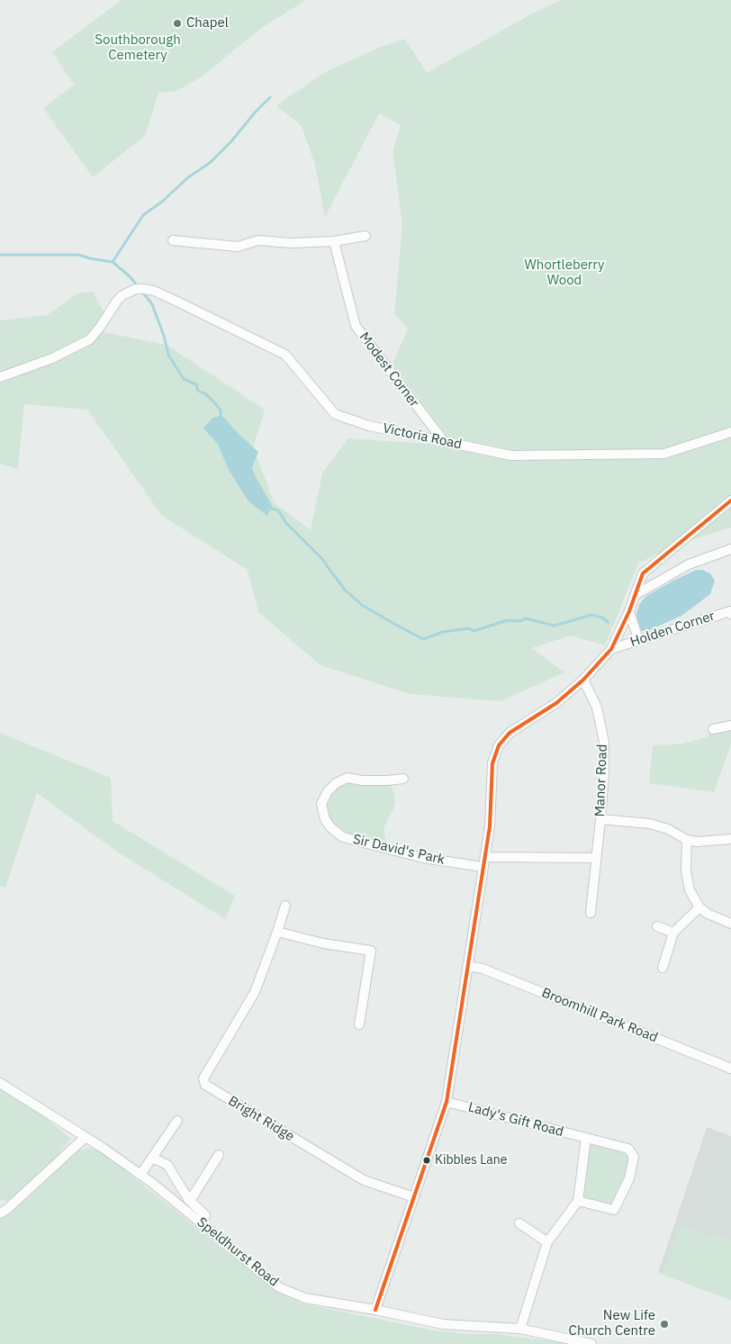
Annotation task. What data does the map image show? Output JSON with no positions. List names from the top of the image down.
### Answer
{
  "streets": {
    "street": [
      "Modest Corner",
      "Victoria Road",
      "Holden Corner",
      "Manor Road",
      "Sir David's Park",
      "Broomhill Park Road",
      "Bright Ridge",
      "Lady's Gift Road",
      "Speldhurst Road"
    ]
  },
  "crossings": [
    ["Modest Corner", "Victoria Road"]
  ],
  "parks": ["Southborough Cemetery", "Whortleberry Wood"],
  "places": ["Chapel", "Kibbles Lane", "New Life Church Centre"]
}
